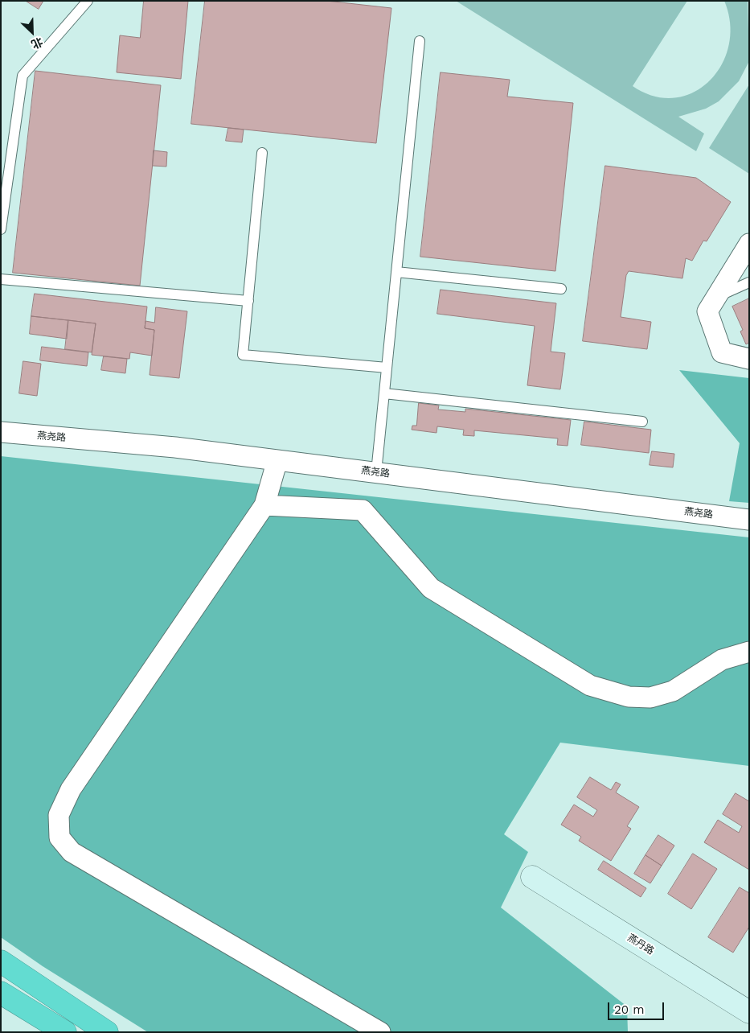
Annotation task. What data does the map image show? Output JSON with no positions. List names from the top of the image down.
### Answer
{
  "streets": {
    "street": ["燕尧路", "燕丹路"]
  },
  "scale_bar": "20 m",
  "north": "bottom right"
}
